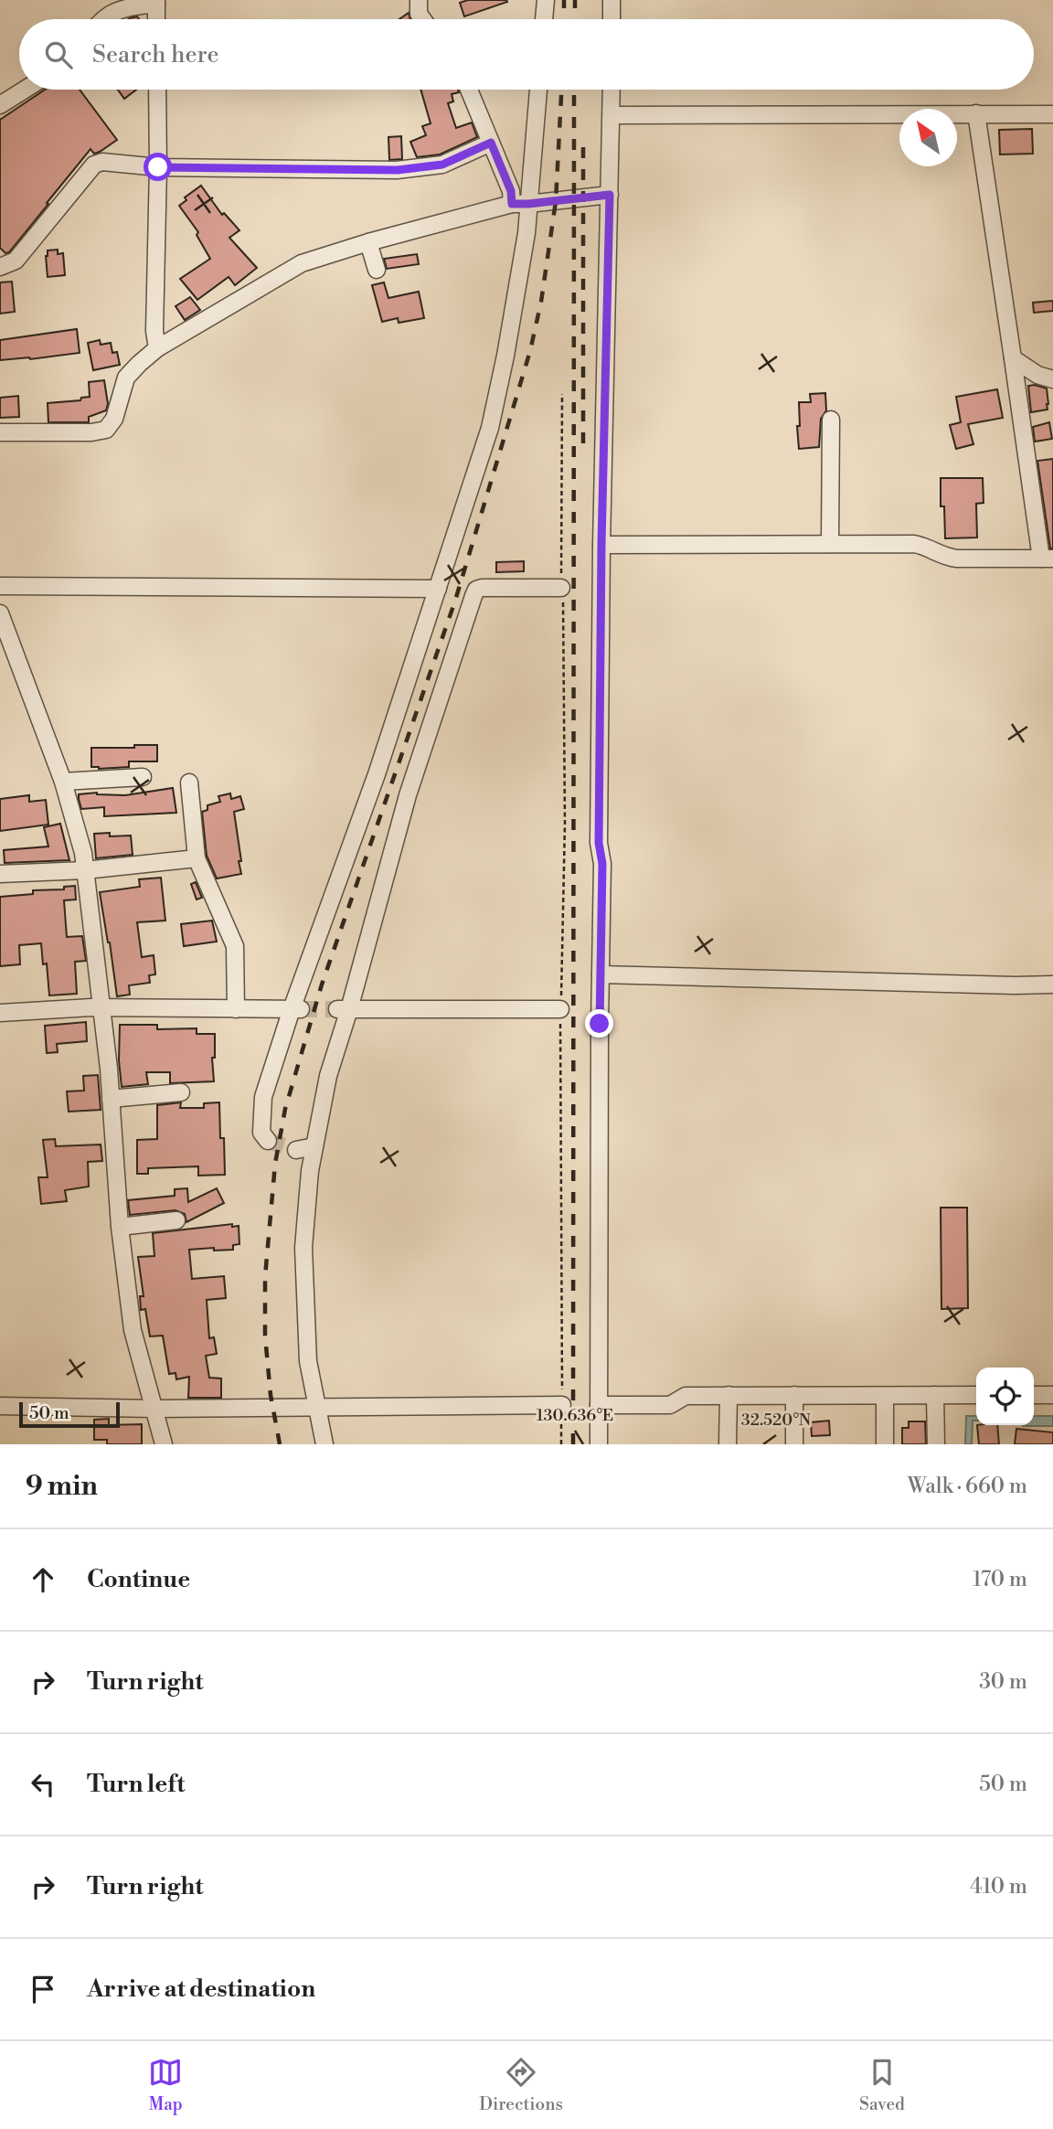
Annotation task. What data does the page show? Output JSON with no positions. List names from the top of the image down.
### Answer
{
  "scale_bar": "50 m",
  "north": "top left",
  "page": {
    "search": "Search here",
    "scale": "50 m",
    "heading": ["9 min", "Walk · 660 m"],
    "list": [
      ["Continue", "170 m"],
      ["Turn right", "30 m"],
      ["Turn left", "50 m"],
      ["Turn right", "410 m"],
      "Arrive at destination"
    ],
    "nav": ["Map", "Directions", "Saved"]
  },
  "coordinates": ["130.636°E", "32.520°N"]
}
